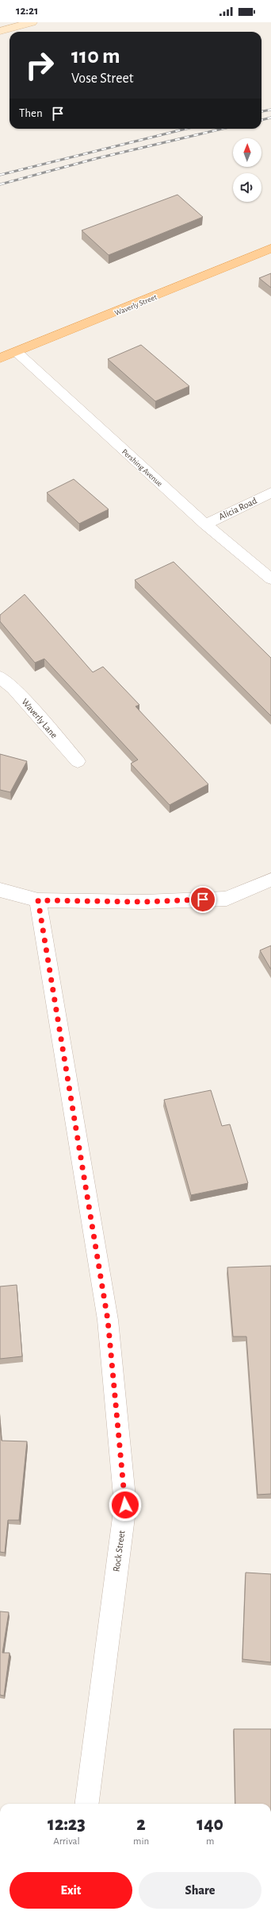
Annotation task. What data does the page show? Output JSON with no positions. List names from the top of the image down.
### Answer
{
  "streets": {
    "main road": ["Waverly Street"],
    "street": [
      "Pershing Avenue",
      "Alicia Road",
      "Waverly Lane",
      "Rock Street"
    ]
  },
  "crossings": [
    ["Waverly Street", "Pershing Avenue"],
    ["Pershing Avenue", "Alicia Road"]
  ],
  "north": "top",
  "page": {
    "status": "12:21",
    "turn": ["110 m", "Vose Street"],
    "then": "Then",
    "eta": [
      "12:23",
      "Arrival",
      "2",
      "min",
      "140",
      "m"
    ],
    "buttons": ["Exit", "Share"]
  }
}
